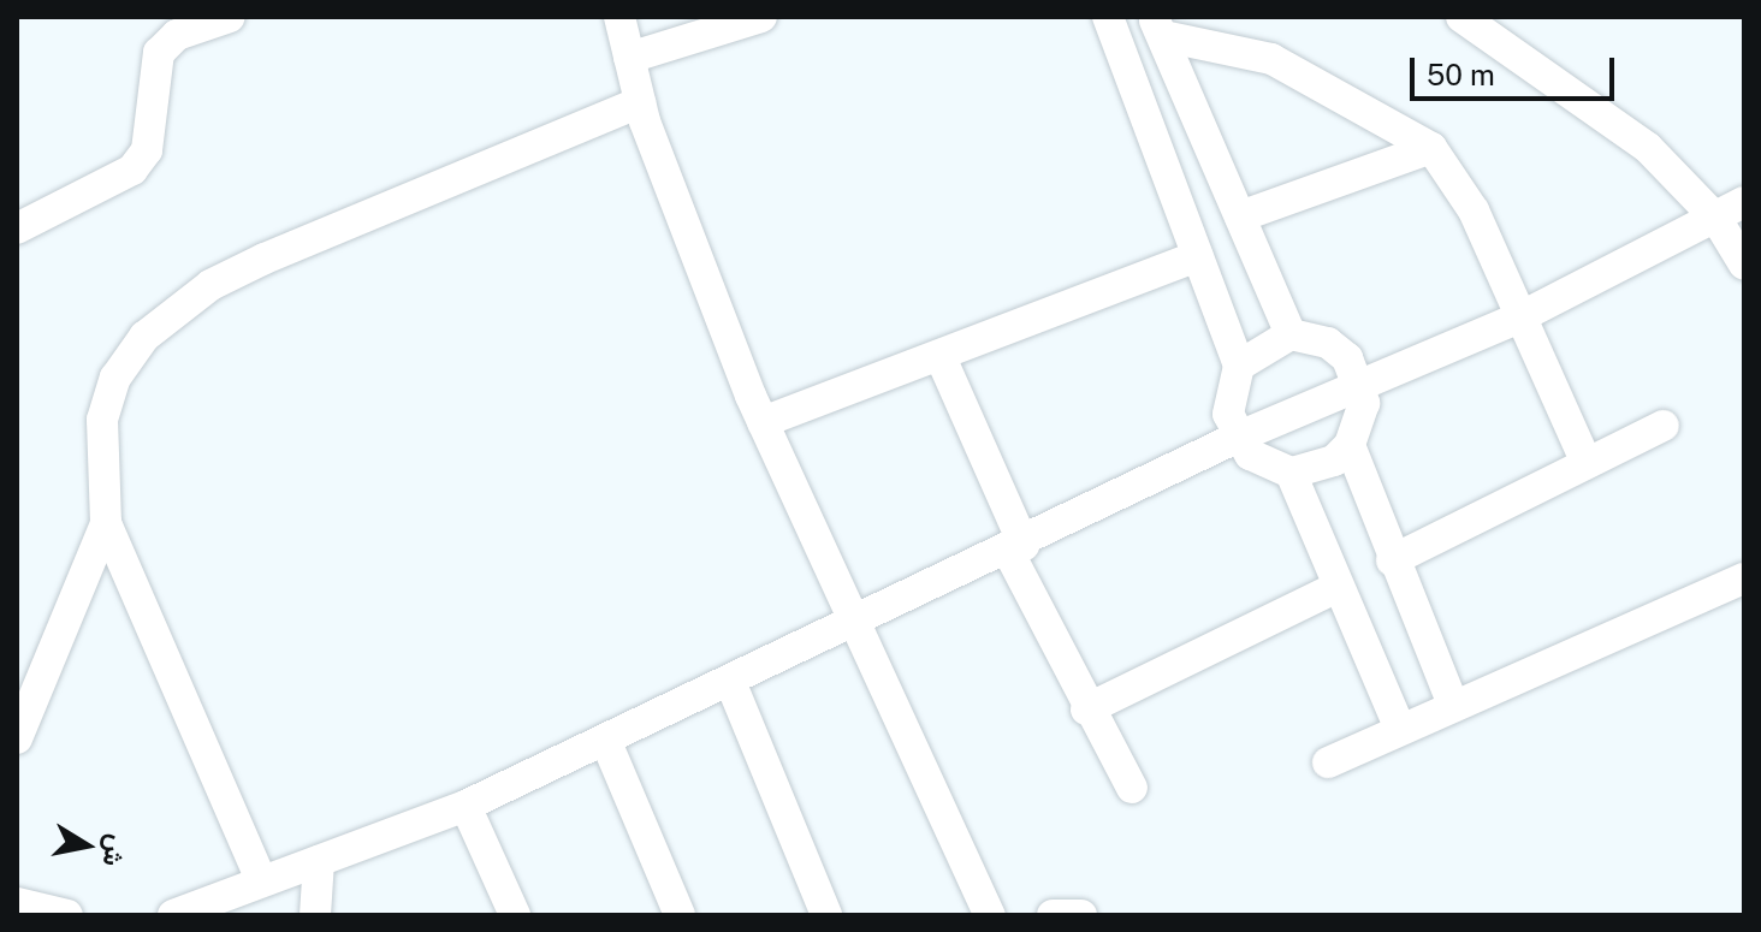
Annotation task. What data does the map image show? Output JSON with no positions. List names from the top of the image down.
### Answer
{
  "scale_bar": "50 m",
  "north": "right"
}
